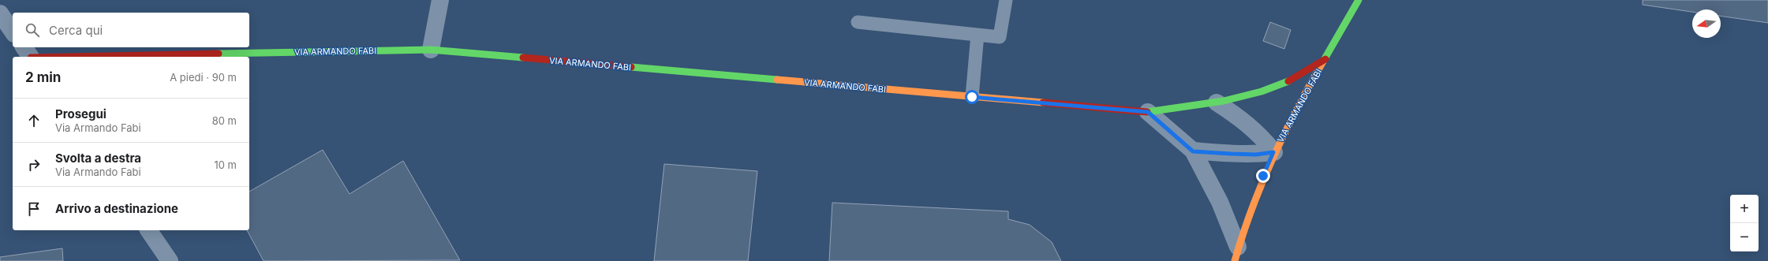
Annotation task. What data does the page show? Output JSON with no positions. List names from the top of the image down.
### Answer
{
  "streets": {
    "street": ["VIA ARMANDO FABI"]
  },
  "north": "left",
  "page": {
    "search": "Cerca qui",
    "heading": ["2 min", "A piedi · 90 m"],
    "list": [
      ["Prosegui", "Via Armando Fabi", "80 m"],
      ["Svolta a destra", "Via Armando Fabi", "10 m"],
      "Arrivo a destinazione"
    ],
    "map_buttons": ["+", "−"]
  }
}
